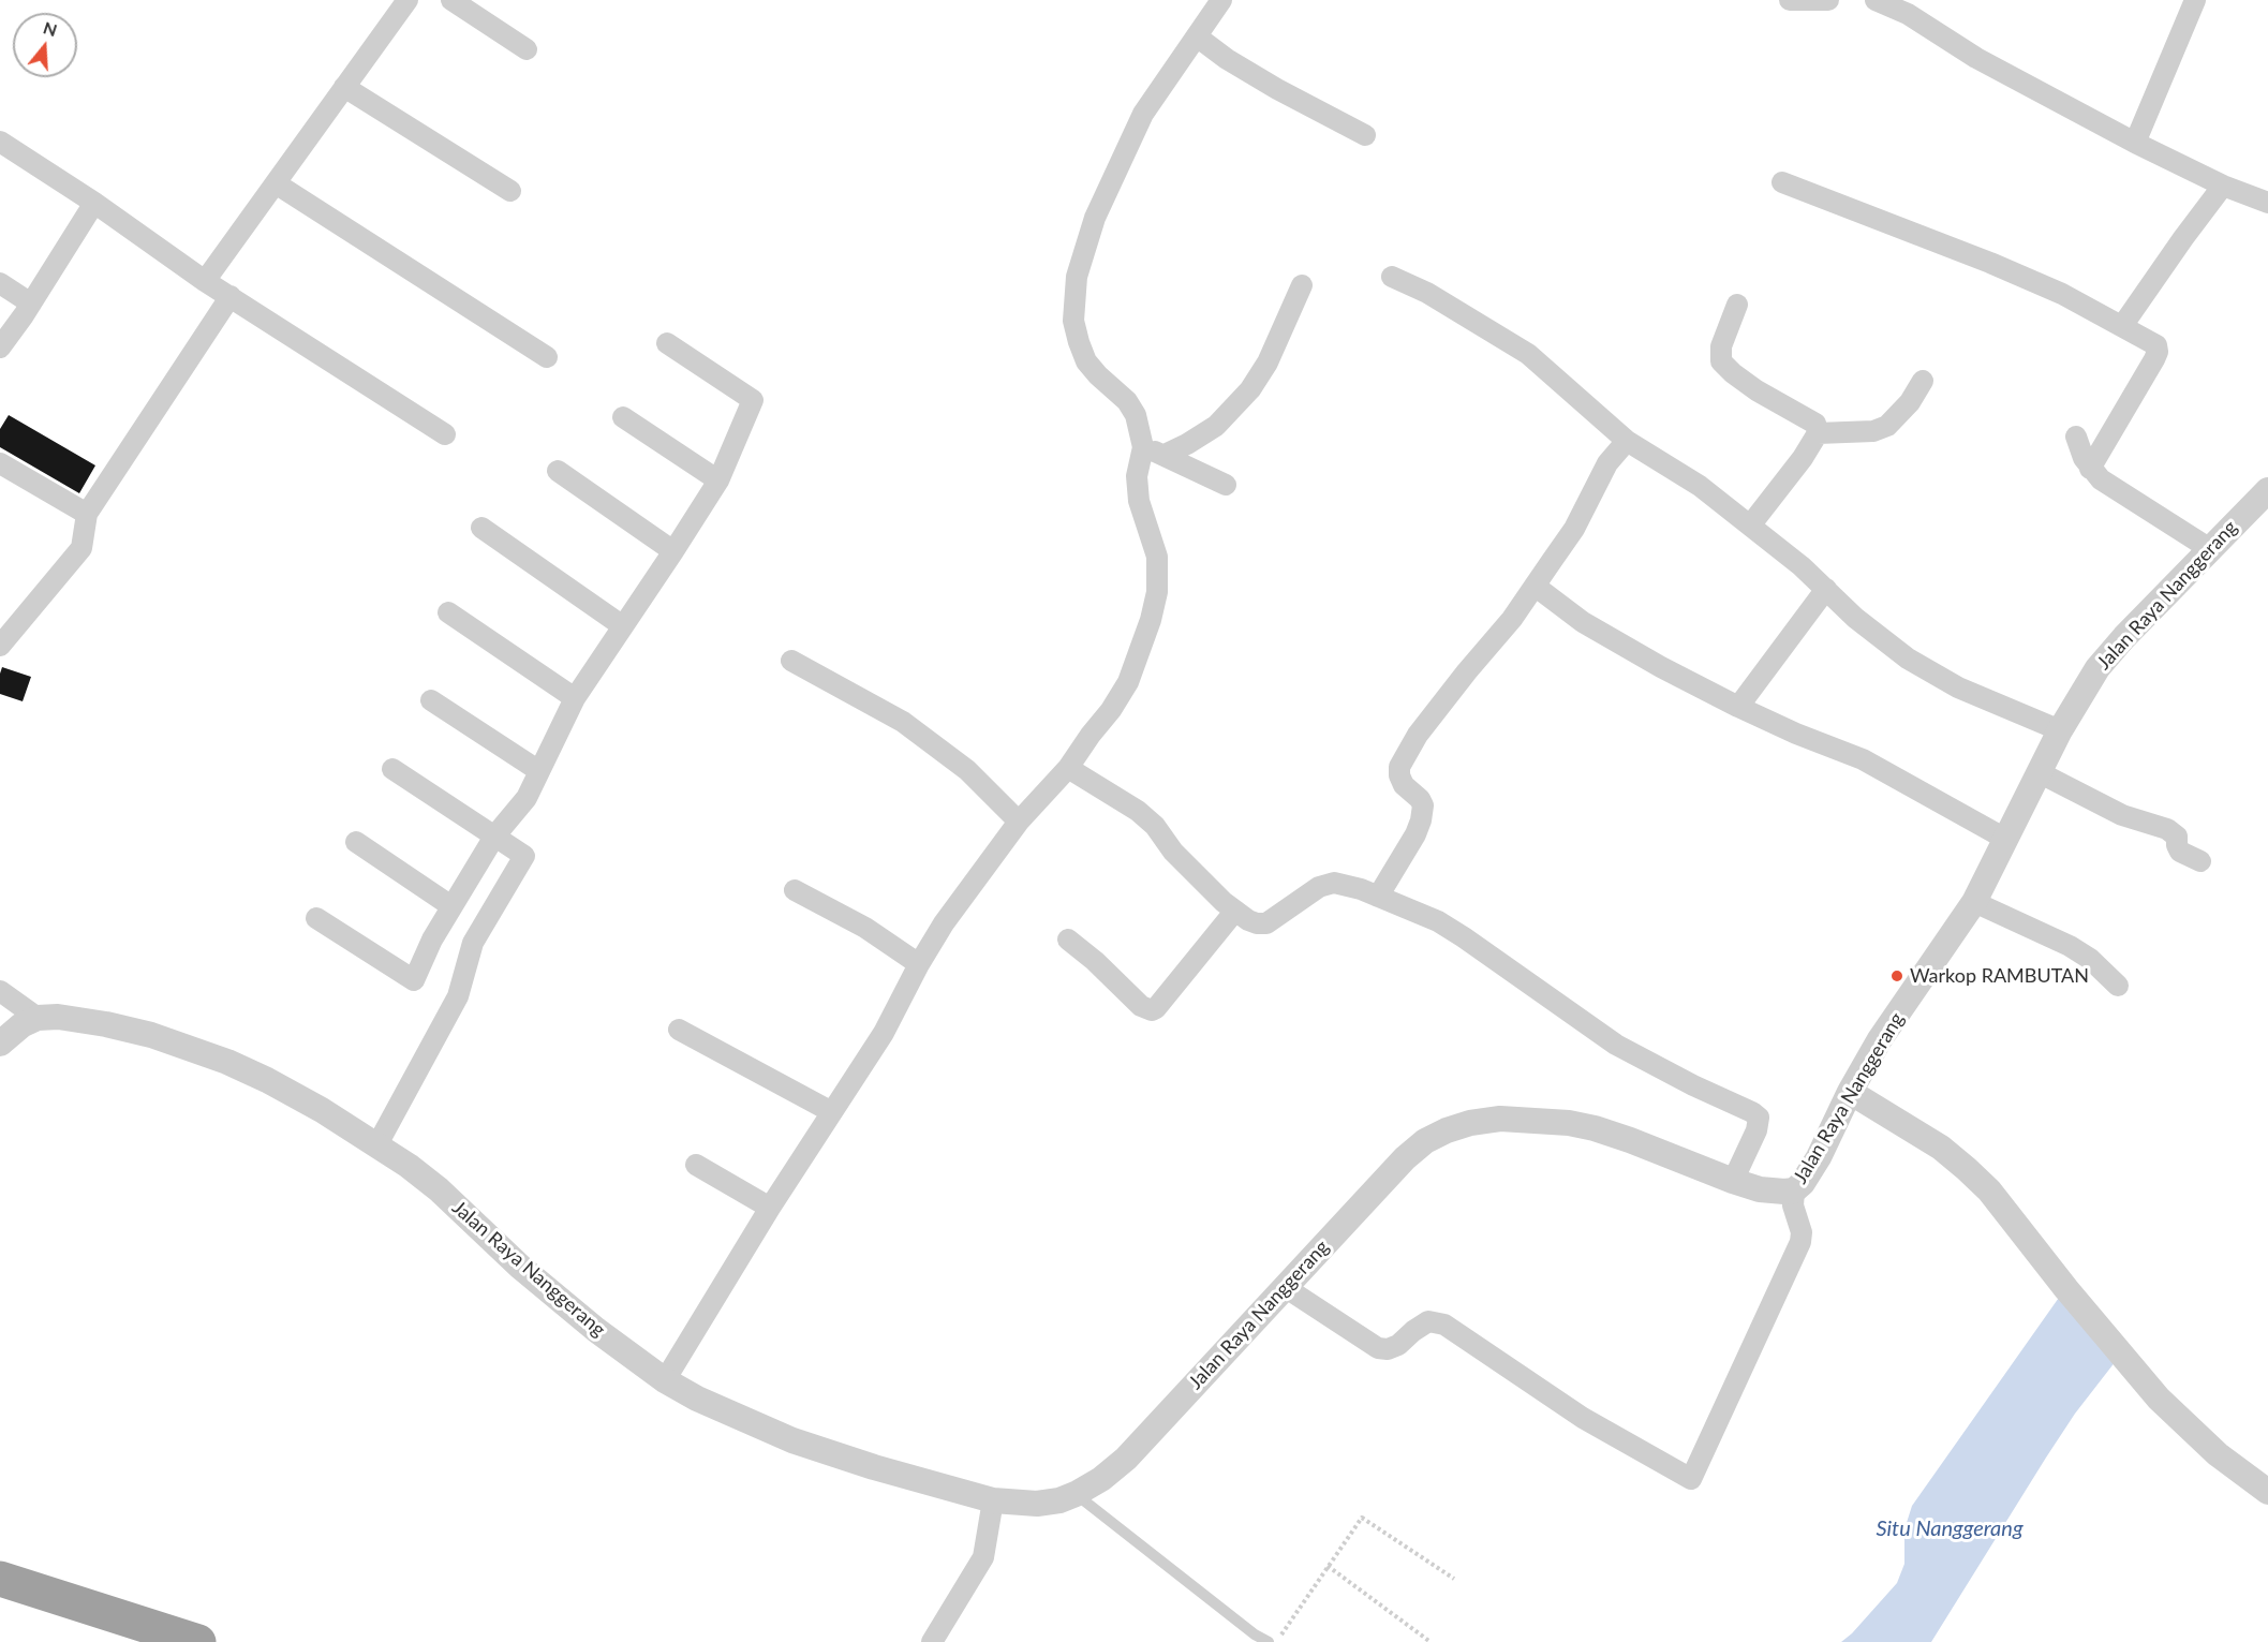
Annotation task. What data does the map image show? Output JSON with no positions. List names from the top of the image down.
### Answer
{
  "streets": {
    "street": ["Jalan Raya Nanggerang"]
  },
  "water": ["Situ Nanggerang"],
  "places": ["Warkop RAMBUTAN"],
  "north": "top"
}
